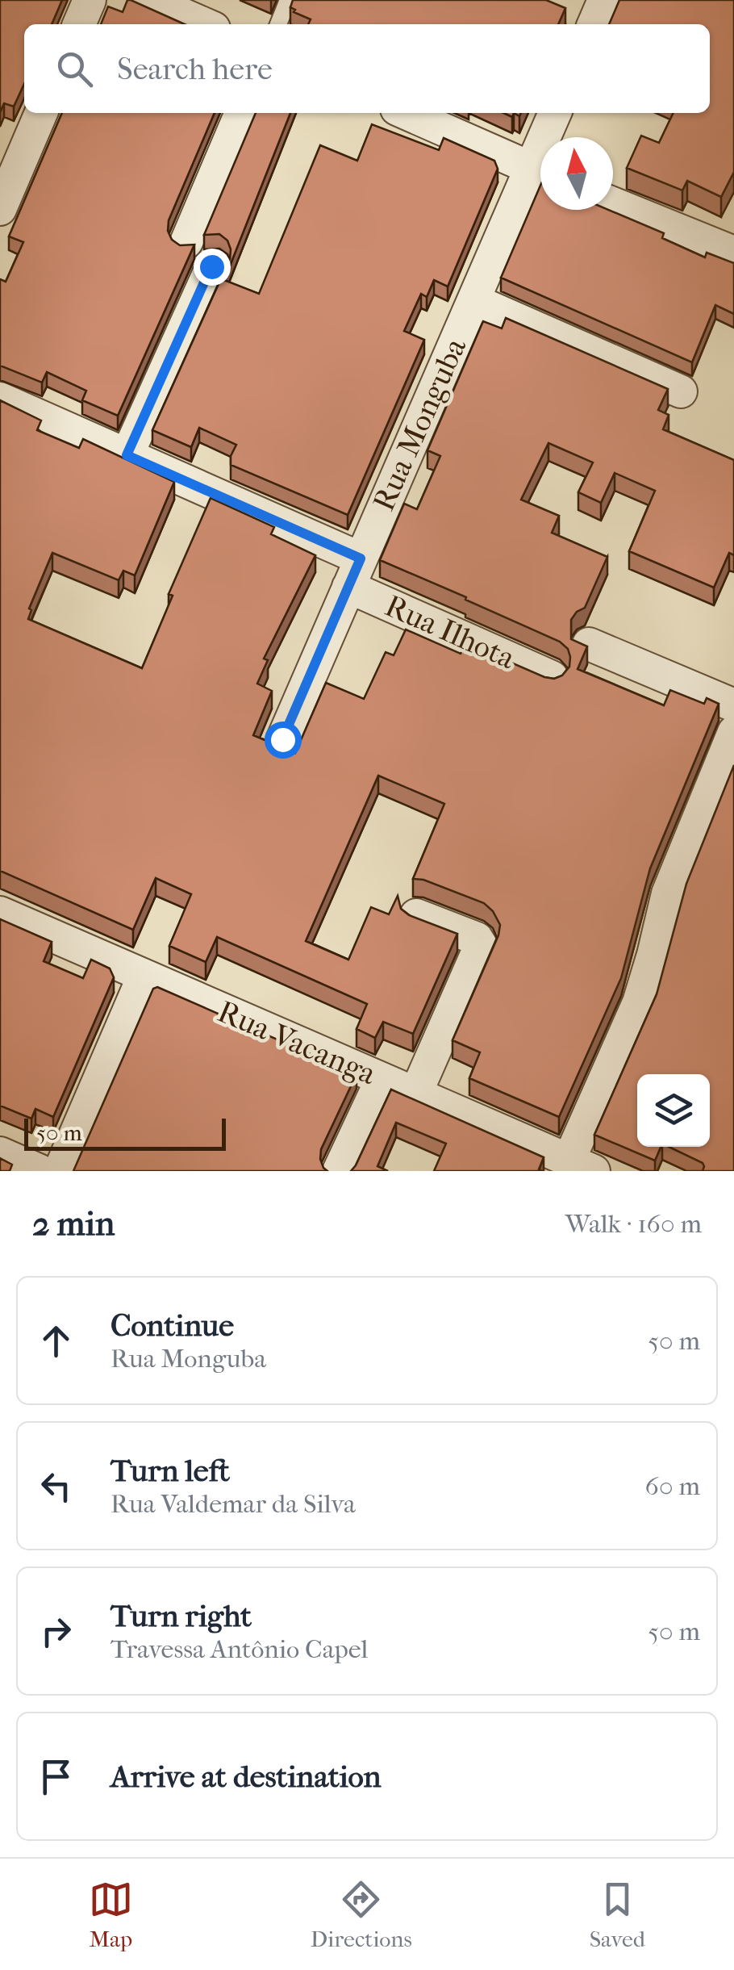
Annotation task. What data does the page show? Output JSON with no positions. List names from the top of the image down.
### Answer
{
  "streets": {
    "street": ["Rua Monguba", "Rua Ilhota", "Rua Vacanga"]
  },
  "crossings": [
    ["Rua Monguba", "Rua Ilhota"]
  ],
  "scale_bar": "50 m",
  "north": "top",
  "page": {
    "search": "Search here",
    "scale": "50 m",
    "heading": ["2 min", "Walk · 160 m"],
    "list": [
      ["Continue", "Rua Monguba", "50 m"],
      ["Turn left", "Rua Valdemar da Silva", "60 m"],
      ["Turn right", "Travessa Antônio Capel", "50 m"],
      "Arrive at destination"
    ],
    "nav": ["Map", "Directions", "Saved"]
  }
}
